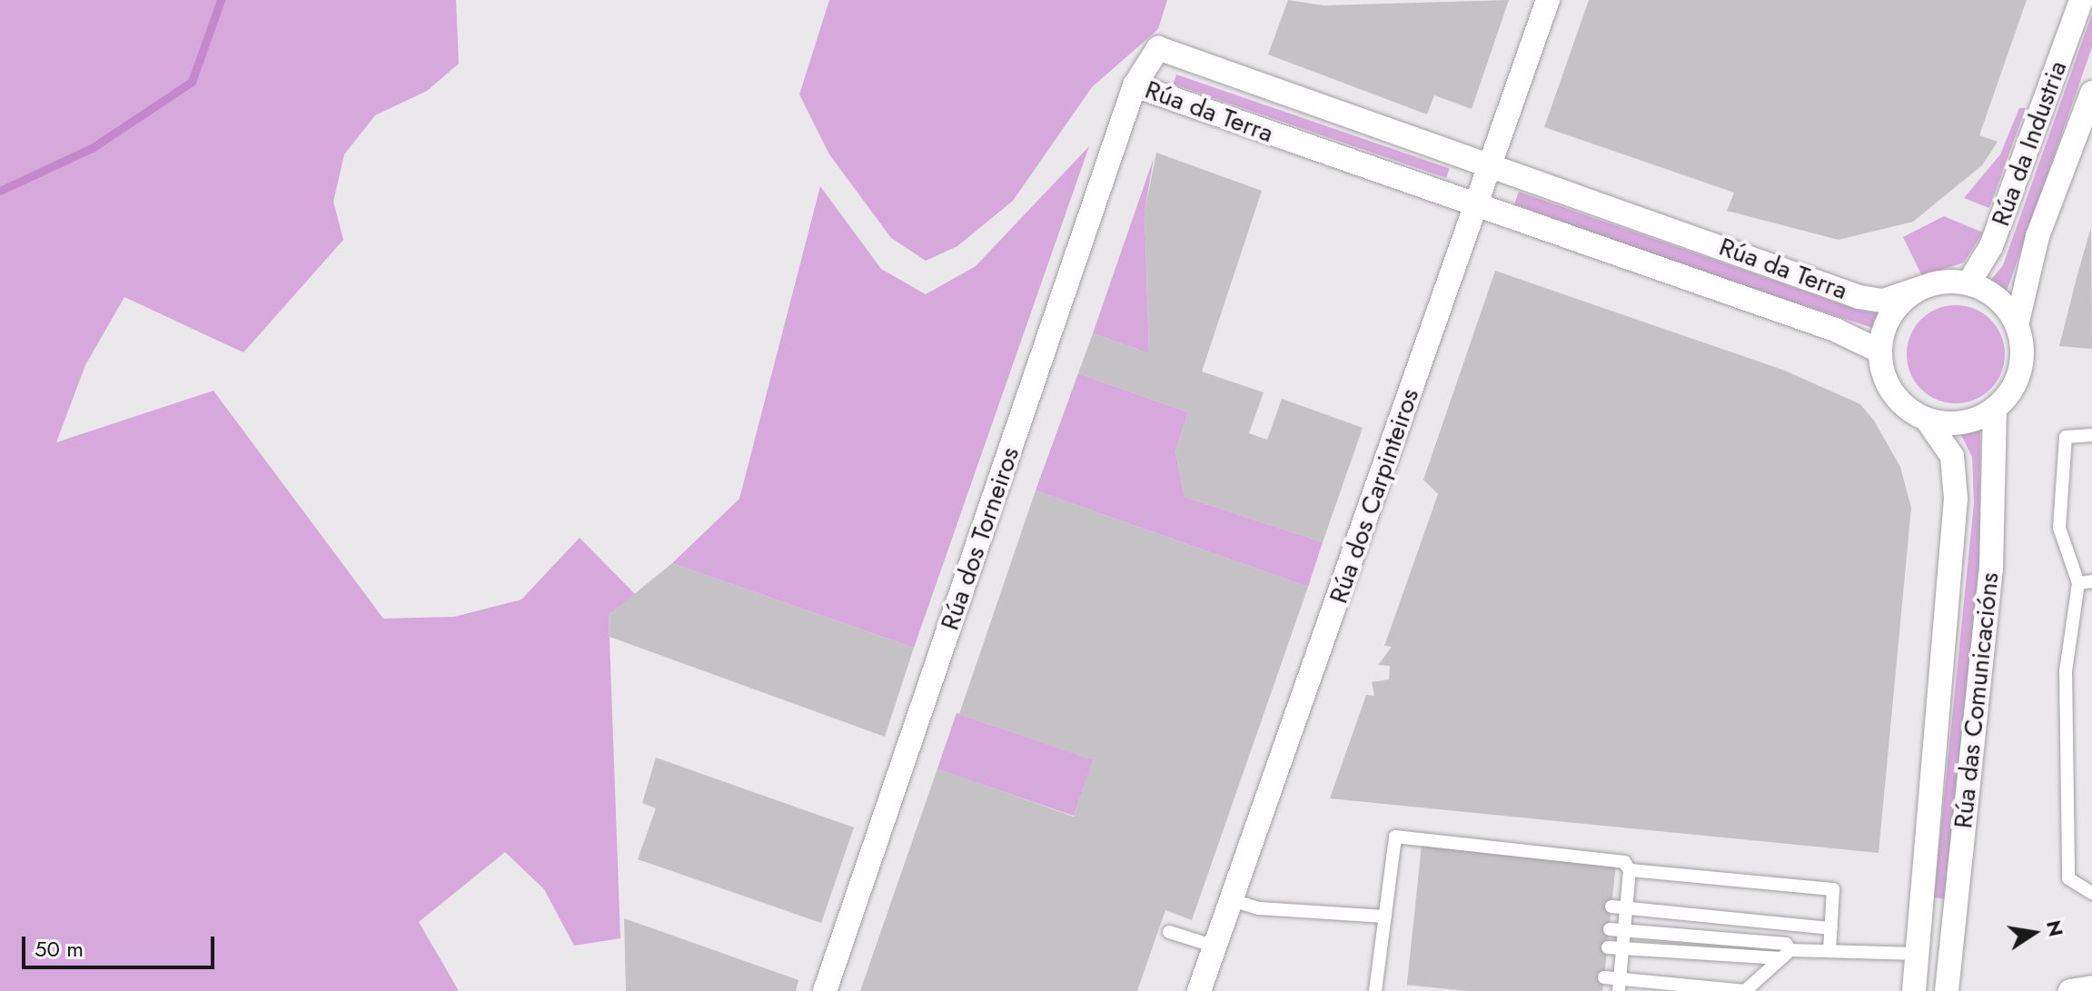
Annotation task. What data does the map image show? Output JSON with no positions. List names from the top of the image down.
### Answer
{
  "streets": {
    "street": [
      "Rúa da Terra",
      "Rúa da Industria",
      "Rúa dos Carpinteiros",
      "Rúa dos Torneiros",
      "Rúa das Comunicacións"
    ]
  },
  "crossings": [
    ["Rúa da Terra", "Rúa da Industria"],
    ["Rúa da Terra", "Rúa dos Carpinteiros"],
    ["Rúa da Terra", "Rúa dos Torneiros"],
    ["Rúa da Terra", "Rúa das Comunicacións"],
    ["Rúa da Industria", "Rúa das Comunicacións"]
  ],
  "scale_bar": "50 m",
  "north": "right"
}
